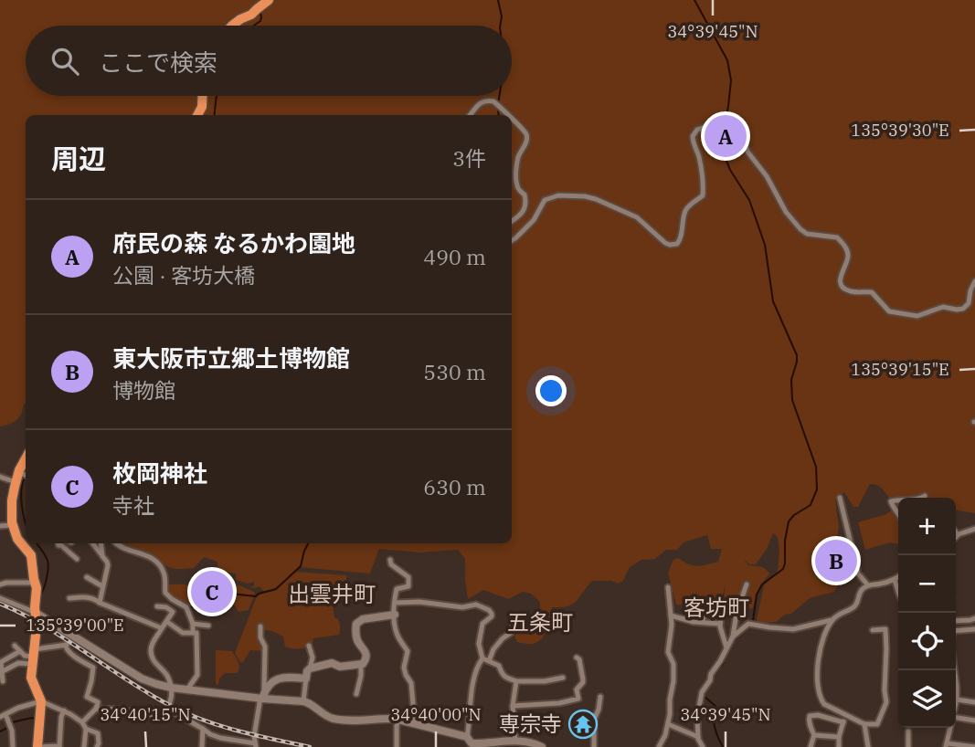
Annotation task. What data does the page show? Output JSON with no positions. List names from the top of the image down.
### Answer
{
  "districts": ["出雲井町", "客坊町", "五条町"],
  "places": {
    "temple": ["専宗寺"]
  },
  "page": {
    "search": "ここで検索",
    "pins": ["A", "B", "C"],
    "heading": ["周辺", "3件"],
    "list": [
      {
        "mark": "A",
        "name": "府民の森 なるかわ園地",
        "note": "公園 · 客坊大橋",
        "value": "490 m"
      },
      {
        "mark": "B",
        "name": "東大阪市立郷土博物館",
        "note": "博物館",
        "value": "530 m"
      },
      {
        "mark": "C",
        "name": "枚岡神社",
        "note": "寺社",
        "value": "630 m"
      }
    ],
    "map_buttons": ["+", "−"]
  },
  "coordinates": [
    "34°39'45\"N",
    "135°39'30\"E",
    "135°39'15\"E",
    "135°39'00\"E",
    "34°40'15\"N",
    "34°40'00\"N"
  ]
}
